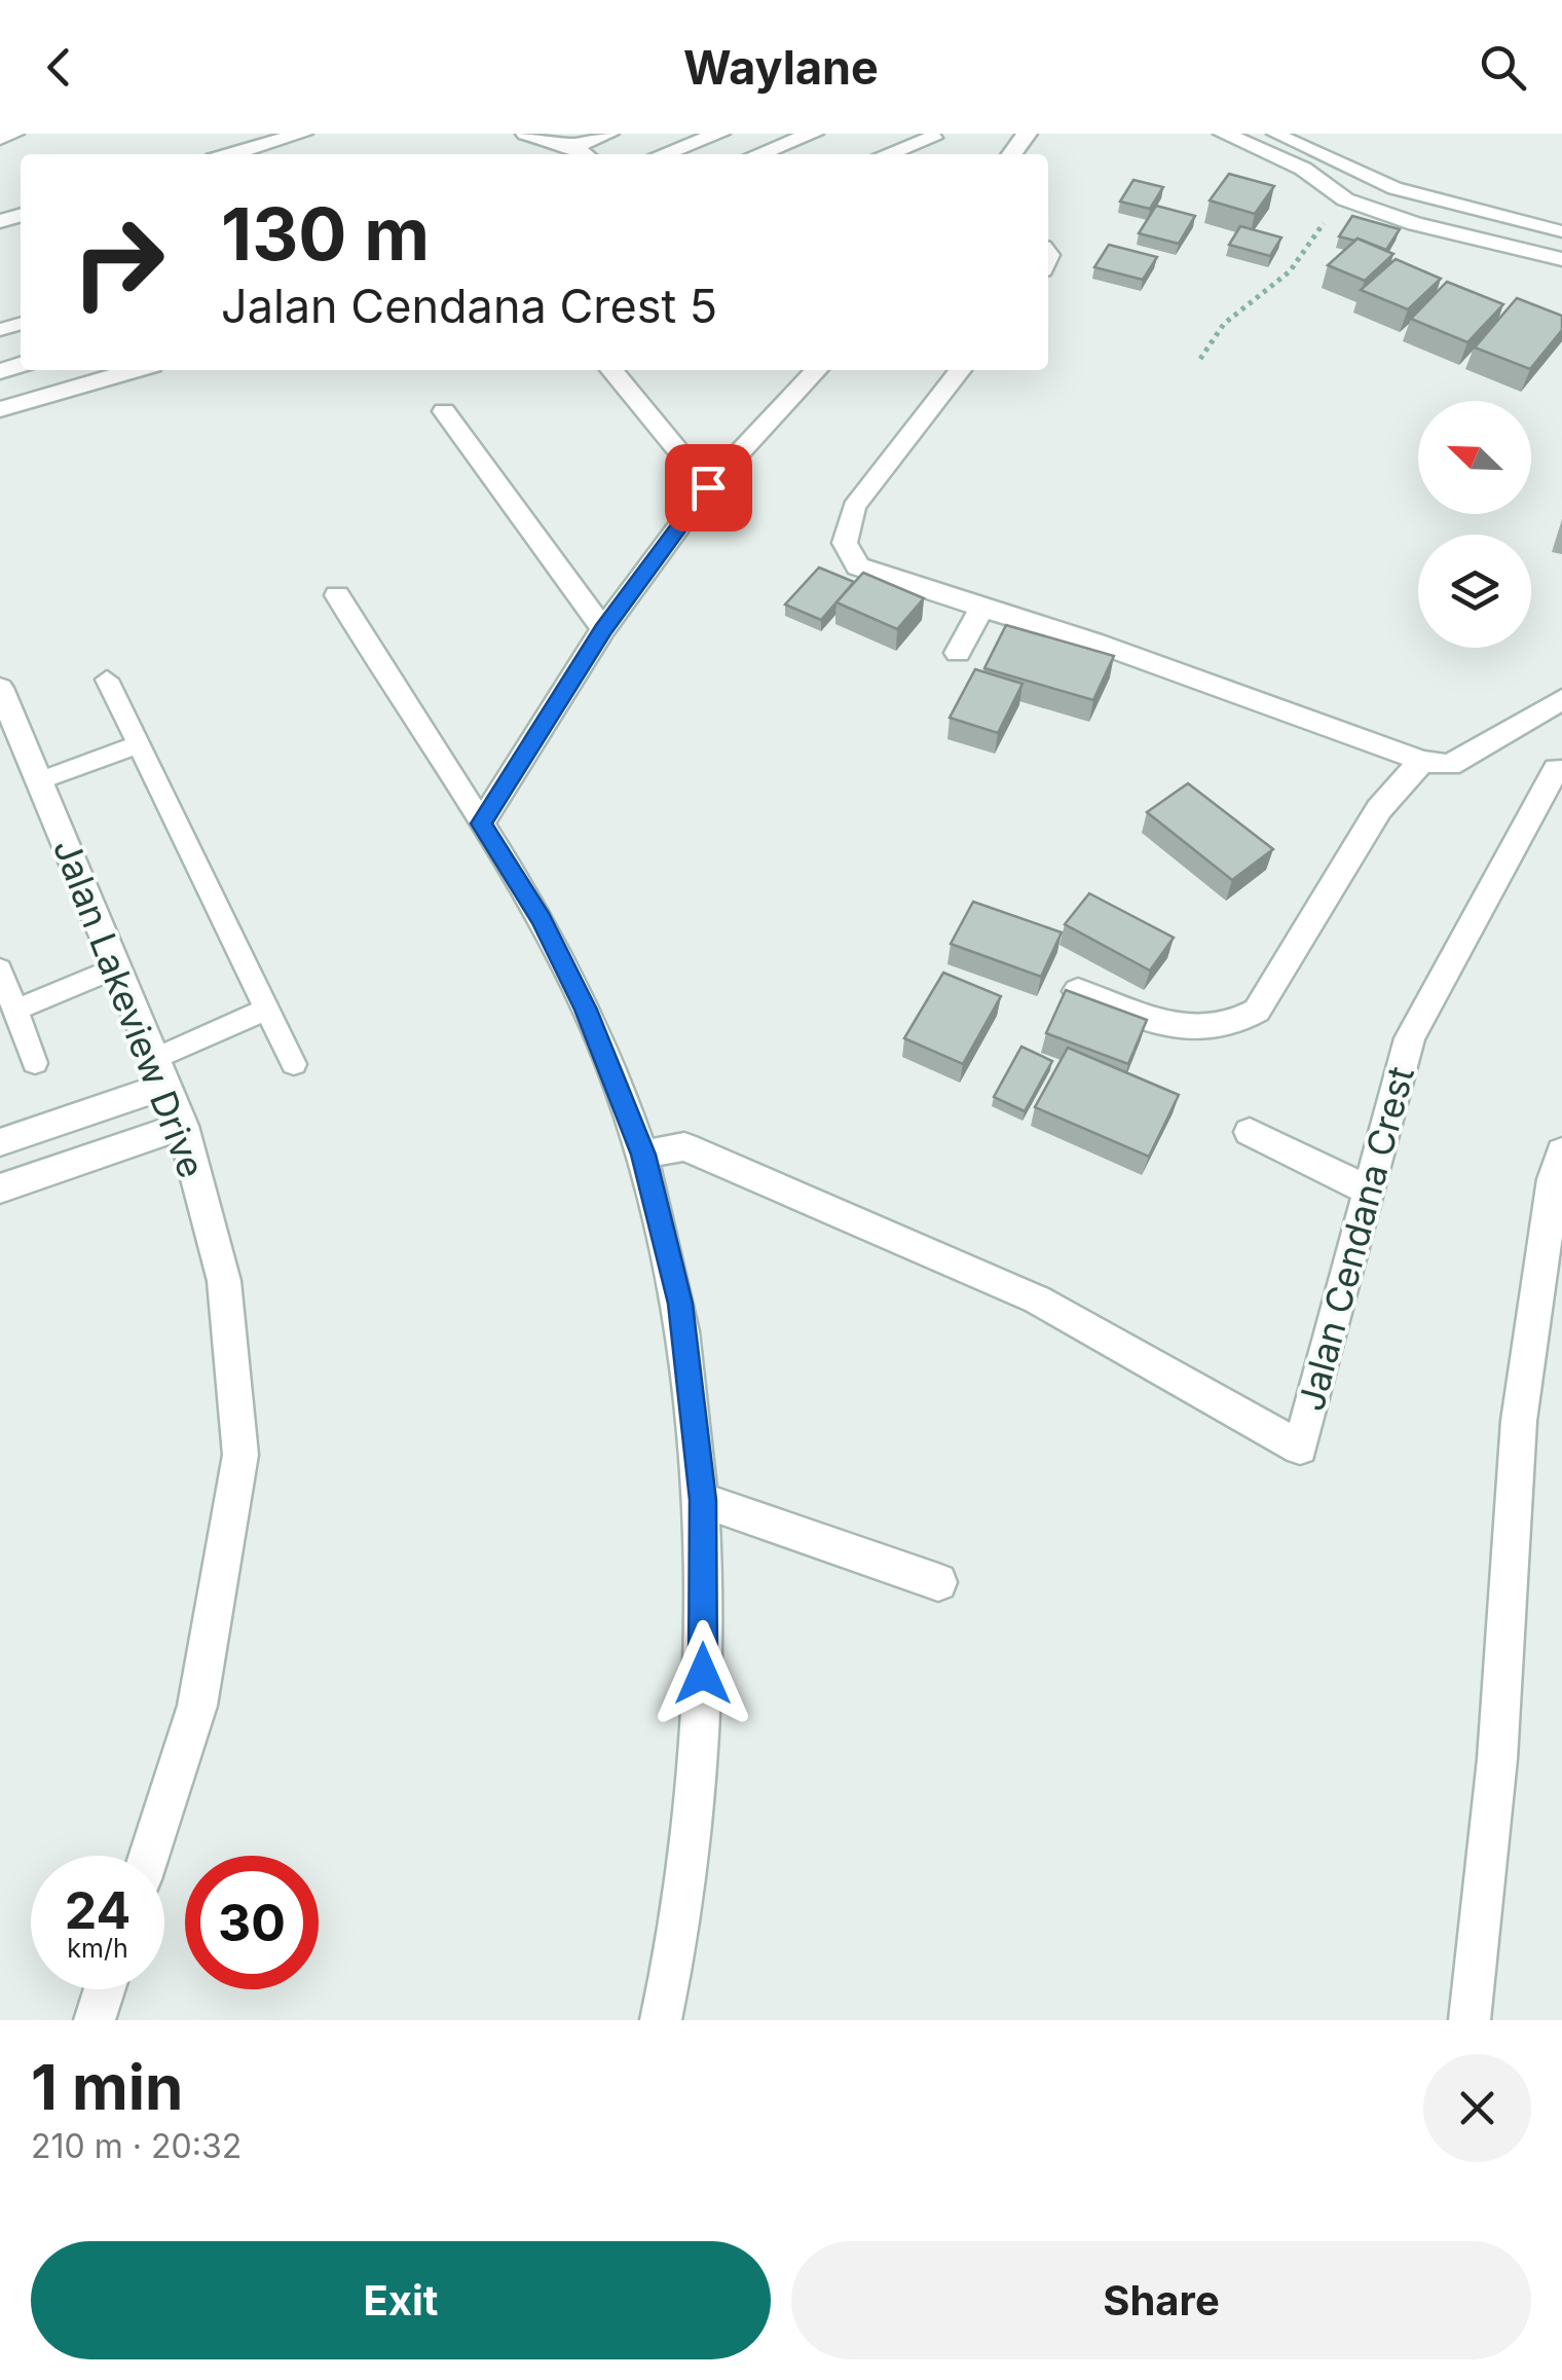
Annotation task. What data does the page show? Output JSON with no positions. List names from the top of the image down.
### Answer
{
  "streets": {
    "street": ["Jalan Lakeview Drive", "Jalan Cendana Crest"]
  },
  "north": "top left",
  "page": {
    "header": "Waylane",
    "turn": ["130 m", "Jalan Cendana Crest 5"],
    "speed": "24 km/h",
    "limit": "30",
    "heading": ["1 min", "210 m · 20:32"],
    "buttons": ["Exit", "Share"]
  }
}
